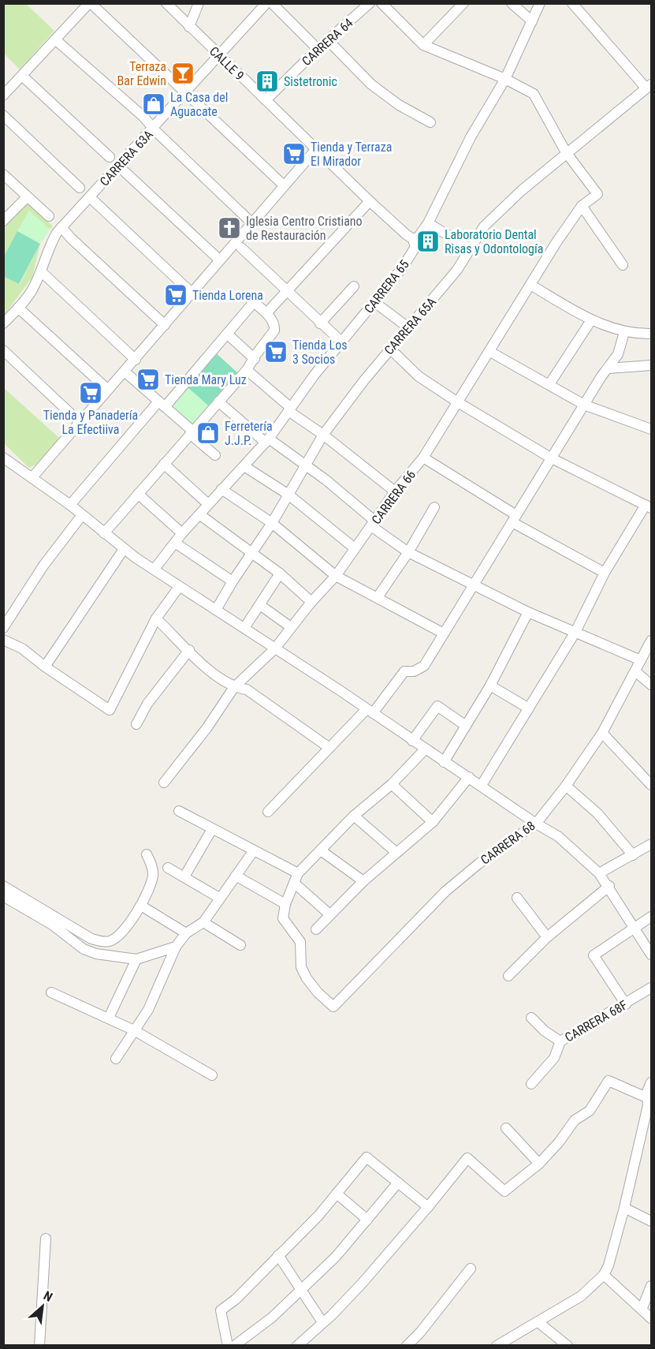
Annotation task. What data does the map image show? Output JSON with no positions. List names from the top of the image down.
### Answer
{
  "streets": {
    "street": [
      "CARRERA 64",
      "CALLE 9",
      "CARRERA 63A",
      "CARRERA 65",
      "CARRERA 65A",
      "CARRERA 66",
      "CARRERA 68",
      "CARRERA 68F"
    ]
  },
  "crossings": [
    ["CARRERA 64", "CALLE 9"],
    ["CALLE 9", "CARRERA 63A"],
    ["CALLE 9", "CARRERA 65"],
    ["CARRERA 65A", "CARRERA 66"]
  ],
  "places": {
    "bar": ["Terraza Bar Edwin"],
    "building": ["Sistetronic", "Laboratorio Dental Risas y Odontología"],
    "shop": ["La Casa del Aguacate", "Ferretería J.J.P."],
    "supermarket": [
      "Tienda y Terraza El Mirador",
      "Tienda Lorena",
      "Tienda Los 3 Socios",
      "Tienda Mary Luz",
      "Tienda y Panadería La Efectiiva"
    ],
    "church": ["Iglesia Centro Cristiano de Restauración"]
  },
  "north": "top right"
}
